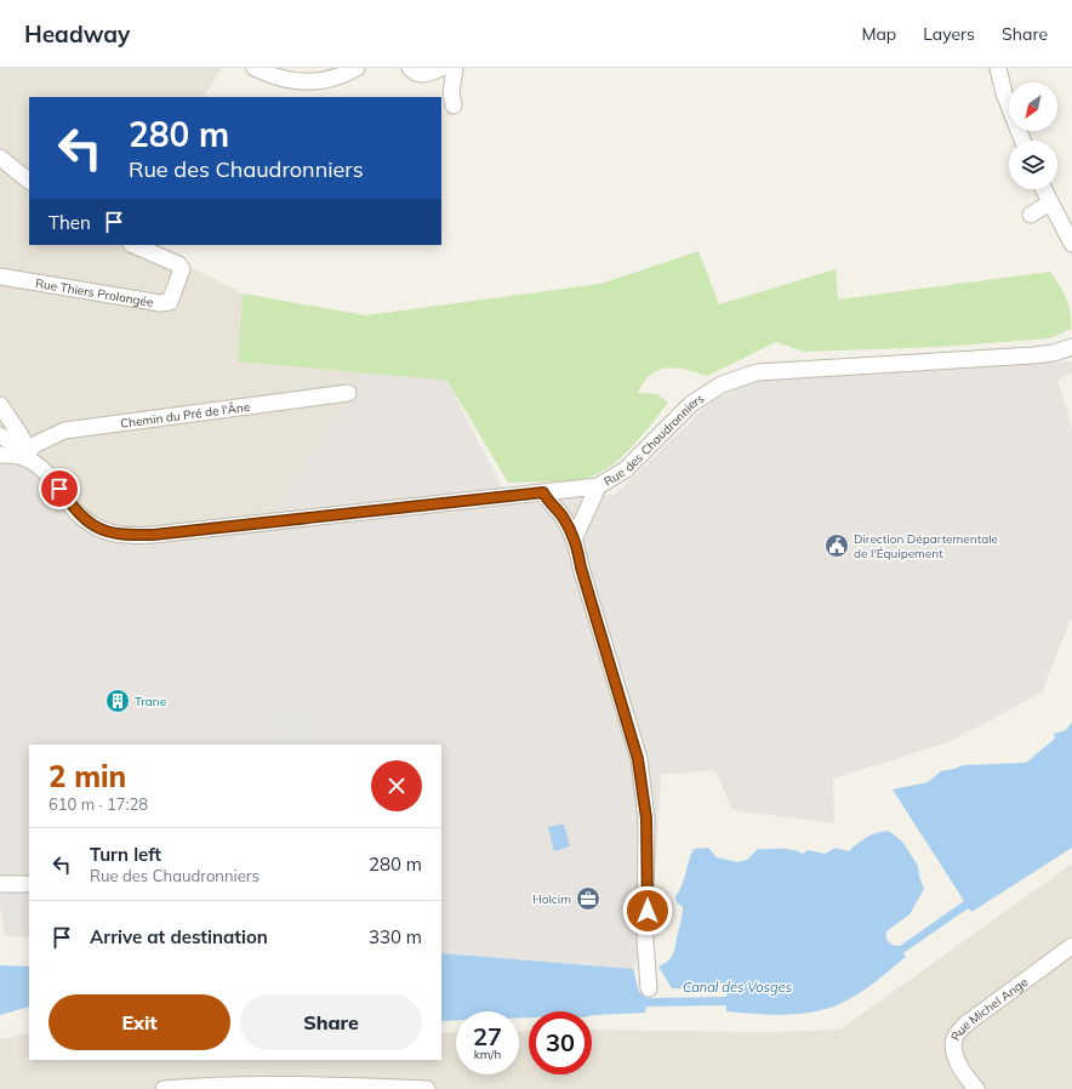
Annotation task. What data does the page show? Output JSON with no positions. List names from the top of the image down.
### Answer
{
  "streets": {
    "street": [
      "Rue Thiers Prolongée",
      "Chemin du Pré de l'Âne",
      "Rue des Chaudronniers",
      "Rue Michel Ange"
    ]
  },
  "crossings": [
    ["Chemin du Pré de l'Âne", "Rue des Chaudronniers"]
  ],
  "water": ["Canal des Vosges"],
  "places": {
    "public building": ["Direction Départementale de l'Équipement"],
    "building": ["Trane"],
    "office": ["Holcim"]
  },
  "north": "bottom left",
  "page": {
    "header": "Headway",
    "nav": ["Map", "Layers", "Share"],
    "turn": ["280 m", "Rue des Chaudronniers"],
    "then": "Then",
    "heading": ["2 min", "610 m · 17:28"],
    "list": [
      {
        "name": "Turn left",
        "note": "Rue des Chaudronniers",
        "value": "280 m"
      },
      {
        "name": "Arrive at destination",
        "value": "330 m"
      }
    ],
    "buttons": ["Exit", "Share"],
    "speed": "27 km/h",
    "limit": "30"
  }
}
